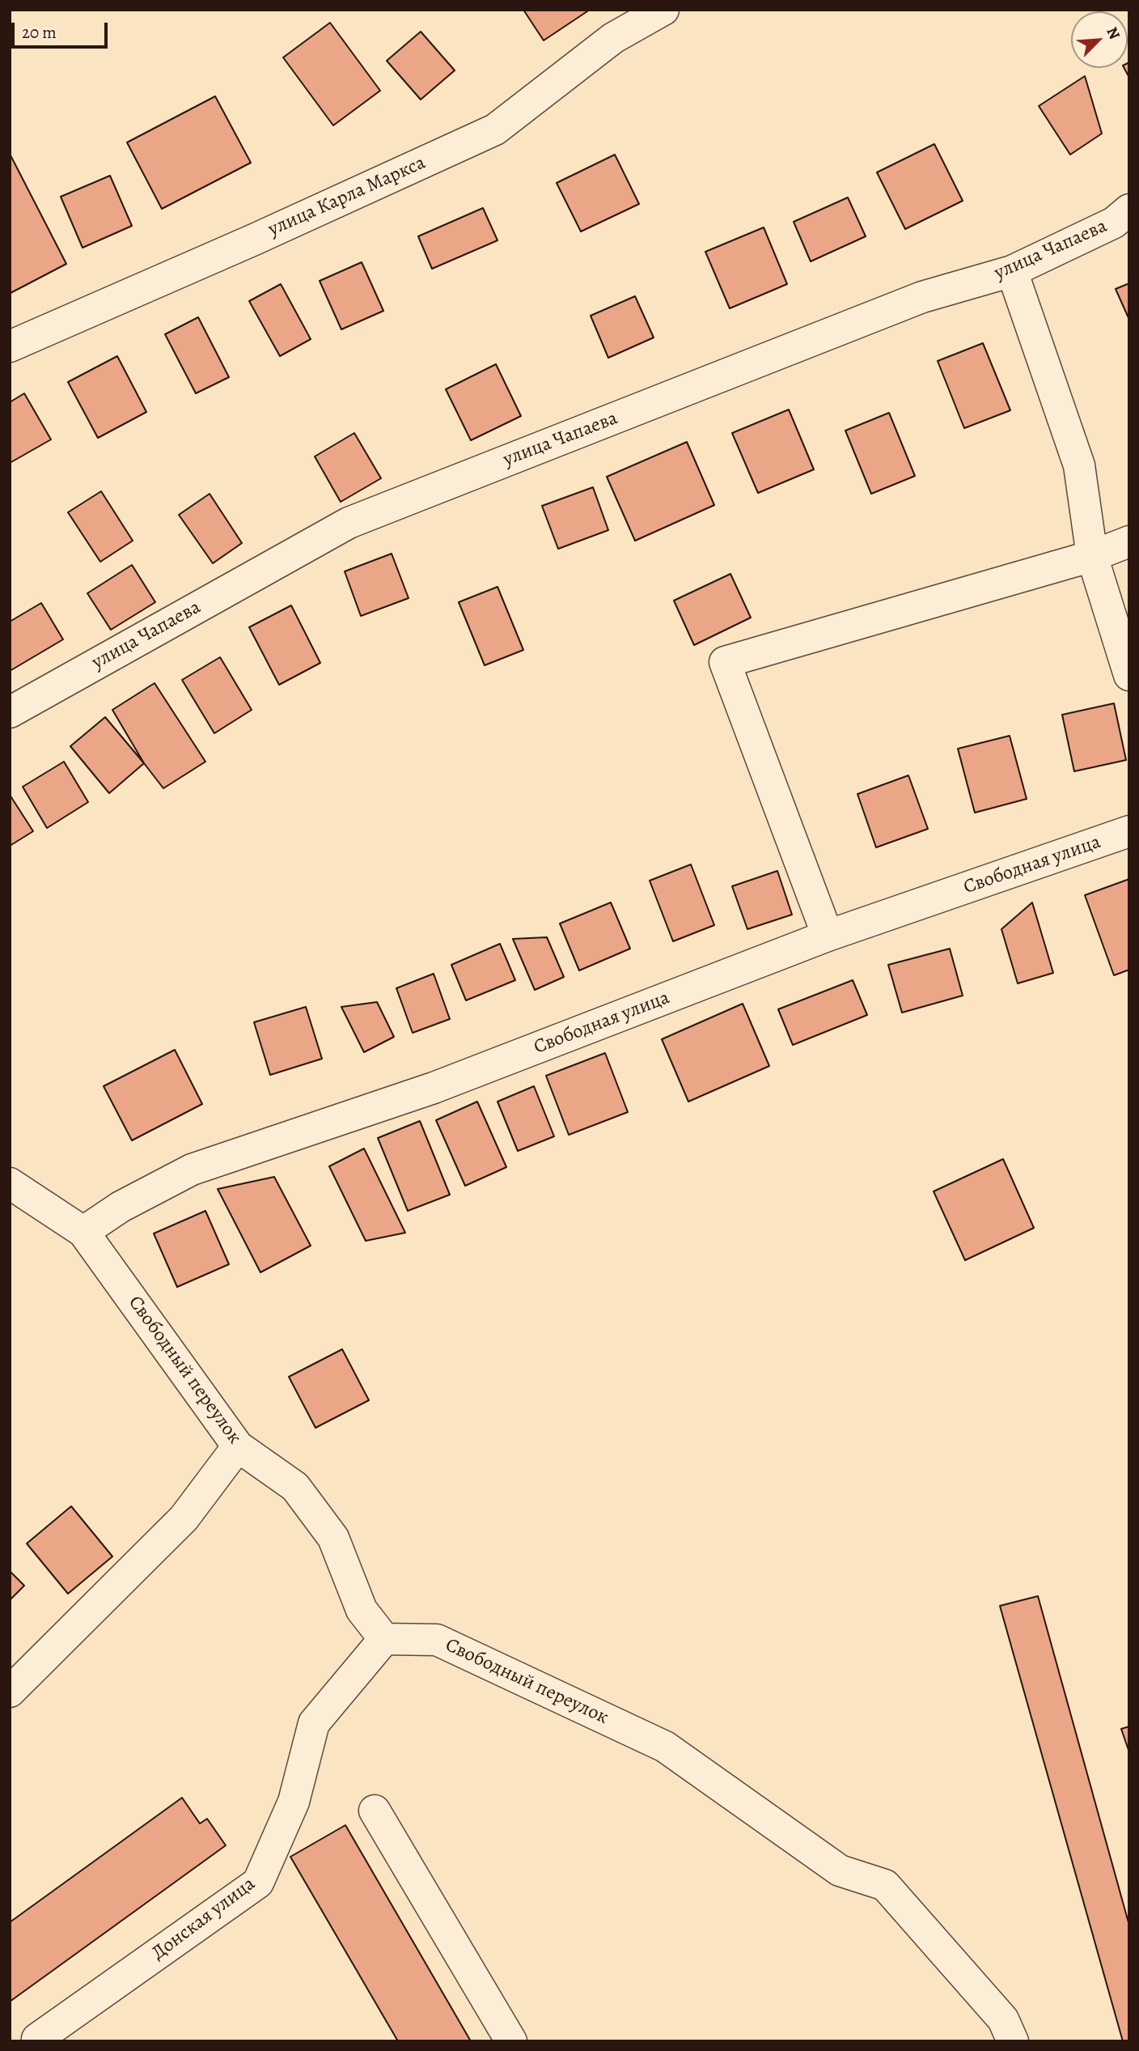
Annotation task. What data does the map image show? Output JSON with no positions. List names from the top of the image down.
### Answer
{
  "streets": {
    "street": [
      "улица Карла Маркса",
      "улица Чапаева",
      "Свободная улица",
      "Свободный переулок",
      "Донская улица"
    ]
  },
  "crossings": [
    ["Свободная улица", "Свободный переулок"],
    ["Свободный переулок", "Донская улица"]
  ],
  "scale_bar": "20 m",
  "north": "top right"
}
